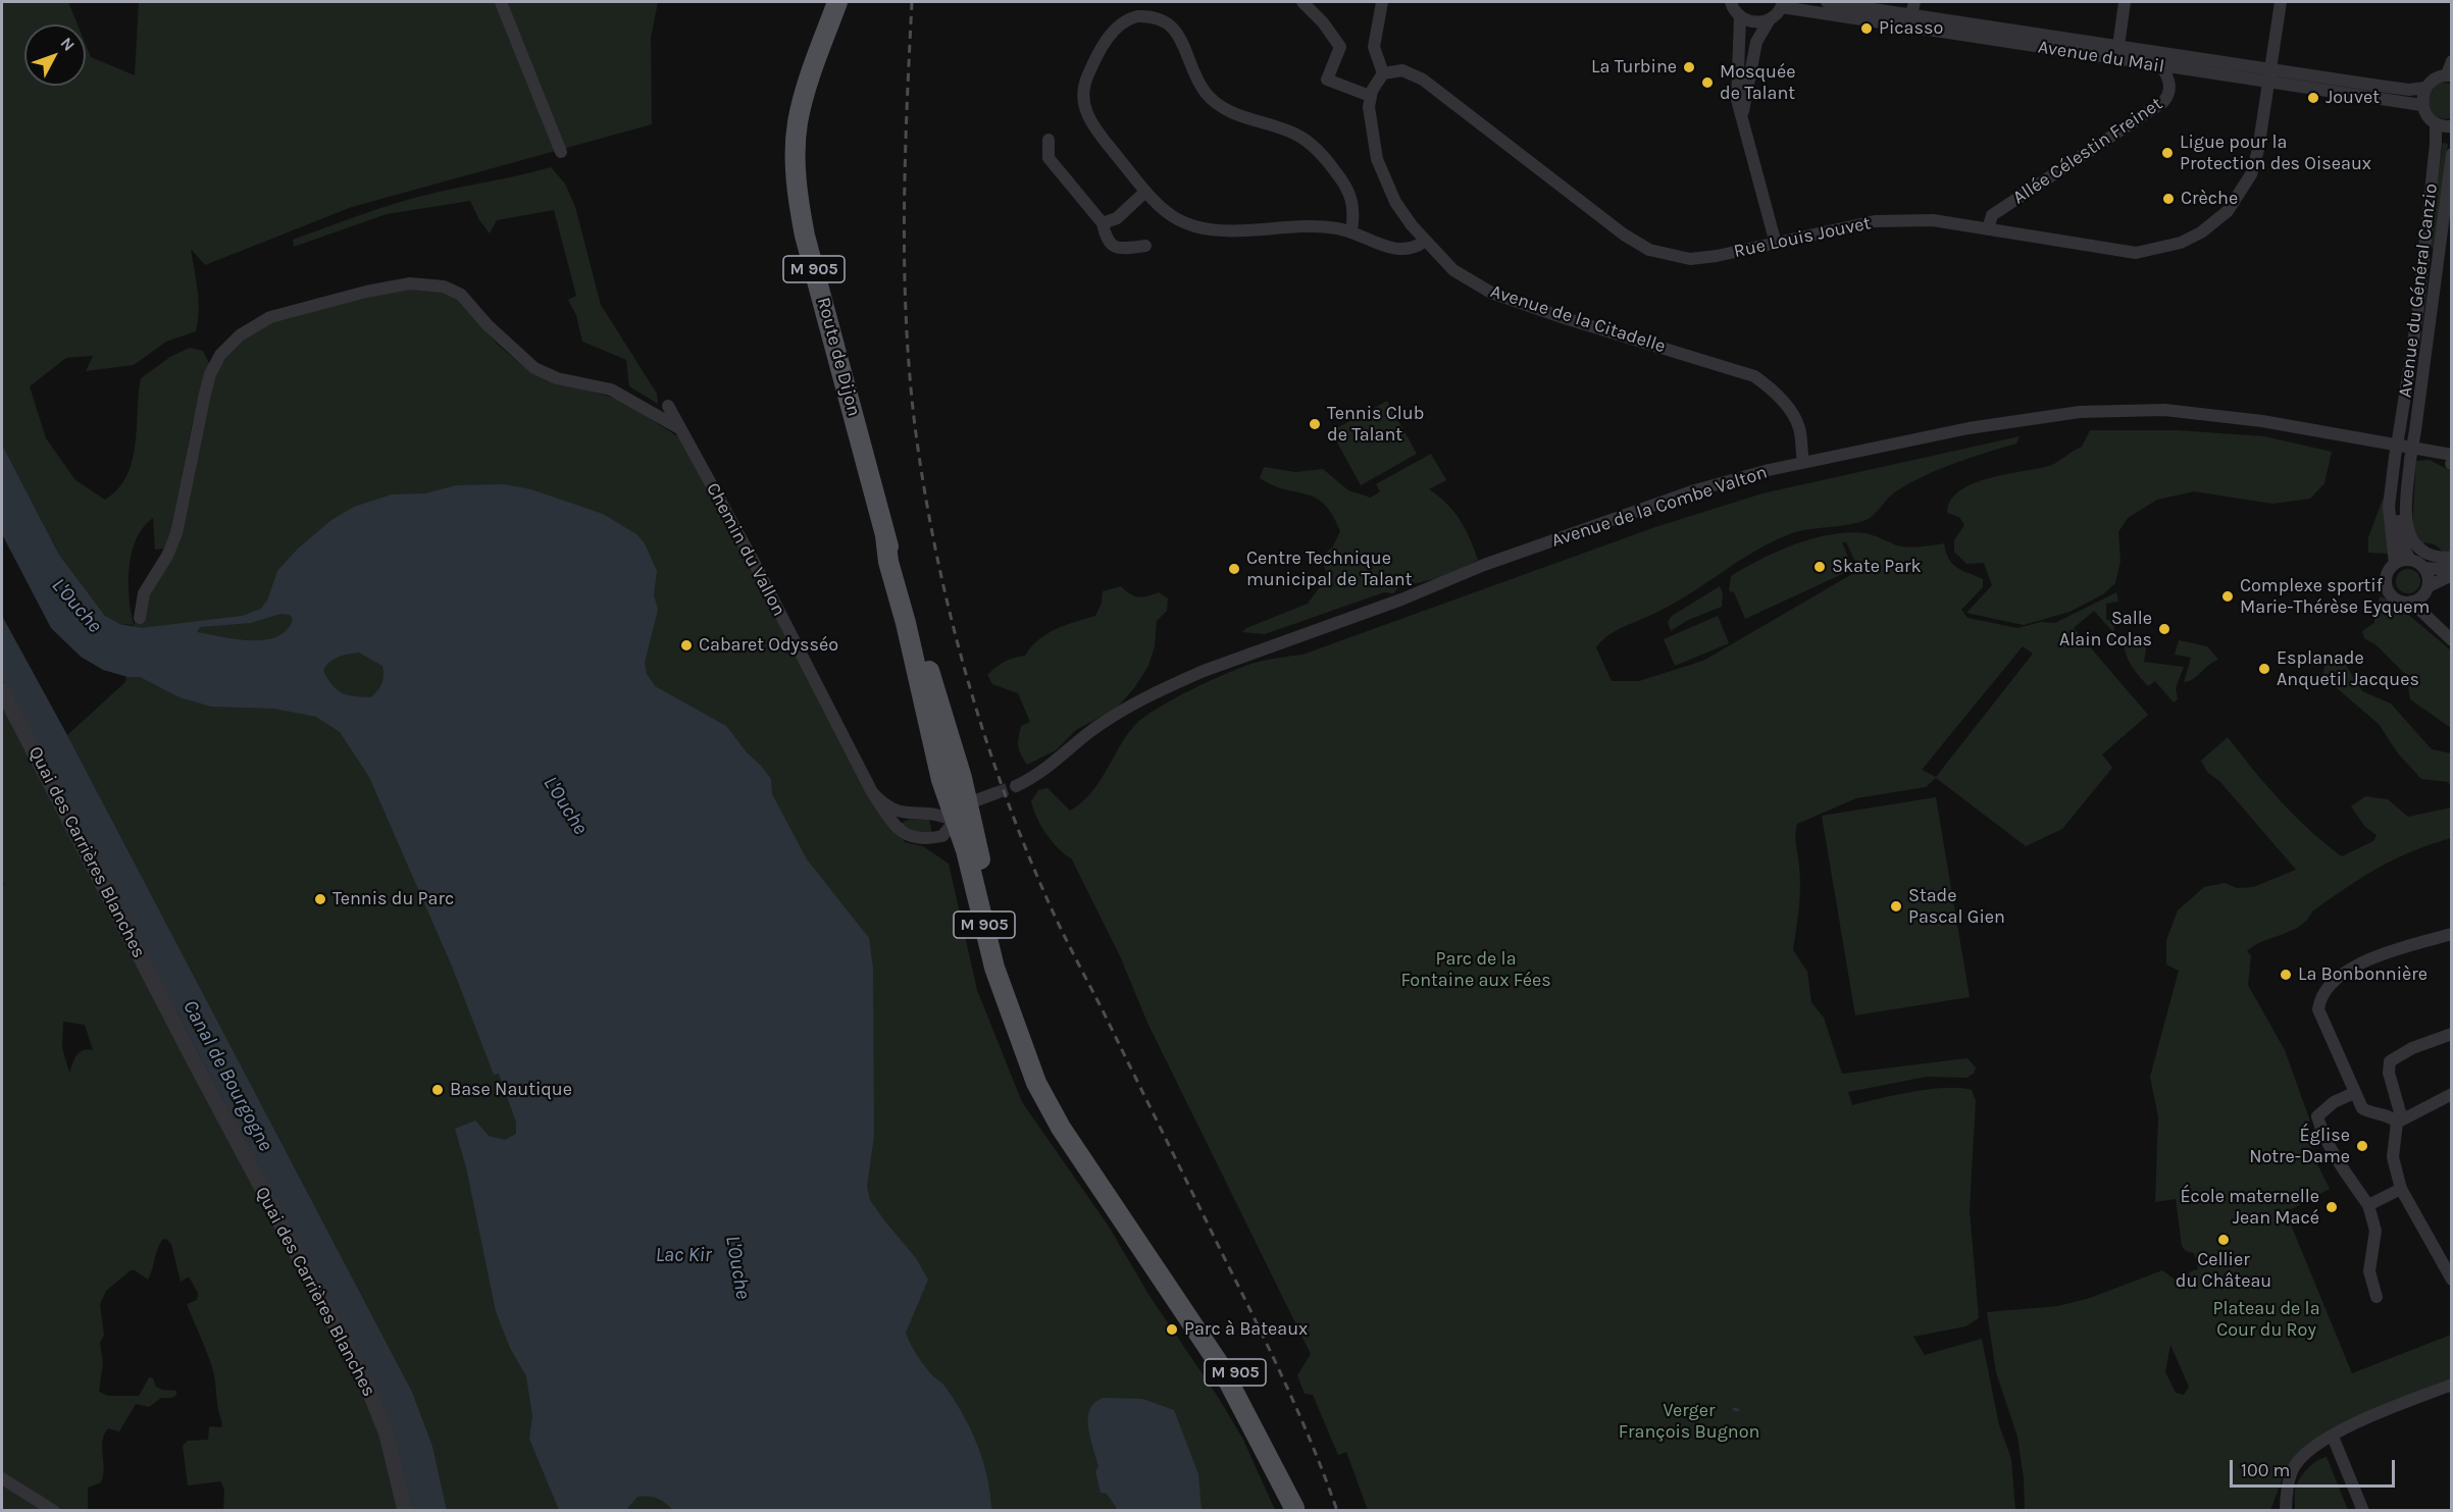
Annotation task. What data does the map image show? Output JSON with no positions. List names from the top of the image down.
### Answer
{
  "streets": {
    "main road": ["M 905", "Route de Dijon"],
    "street": [
      "Avenue du Mail",
      "Allée Célestin Freinet",
      "Rue Louis Jouvet",
      "Avenue du Général Canzio",
      "Avenue de la Citadelle",
      "Avenue de la Combe Valton",
      "Chemin du Vallon",
      "Quai des Carrières Blanches"
    ]
  },
  "crossings": [
    ["Avenue du Mail", "Allée Célestin Freinet"],
    ["Avenue du Mail", "Rue Louis Jouvet"],
    ["Allée Célestin Freinet", "Rue Louis Jouvet"],
    ["M 905", "Route de Dijon"],
    ["M 905", "Chemin du Vallon"],
    ["Avenue de la Citadelle", "Avenue de la Combe Valton"],
    ["Route de Dijon", "Chemin du Vallon"]
  ],
  "water": ["L'Ouche", "Canal de Bourgogne", "Lac Kir"],
  "parks": ["Parc de la Fontaine aux Fées", "Plateau de la Cour du Roy", "Verger François Bugnon"],
  "places": [
    "Picasso",
    "La Turbine",
    "Mosquée de Talant",
    "Jouvet",
    "Ligue pour la Protection des Oiseaux",
    "Crèche",
    "Tennis Club de Talant",
    "Skate Park",
    "Centre Technique municipal de Talant",
    "Complexe sportif Marie-Thérèse Eyquem",
    "Salle Alain Colas",
    "Cabaret Odysséo",
    "Esplanade Anquetil Jacques",
    "Tennis du Parc",
    "Stade Pascal Gien",
    "La Bonbonnière",
    "Base Nautique",
    "Église Notre-Dame",
    "École maternelle Jean Macé",
    "Cellier du Château",
    "Parc à Bateaux"
  ],
  "scale_bar": "100 m",
  "north": "top right"
}
